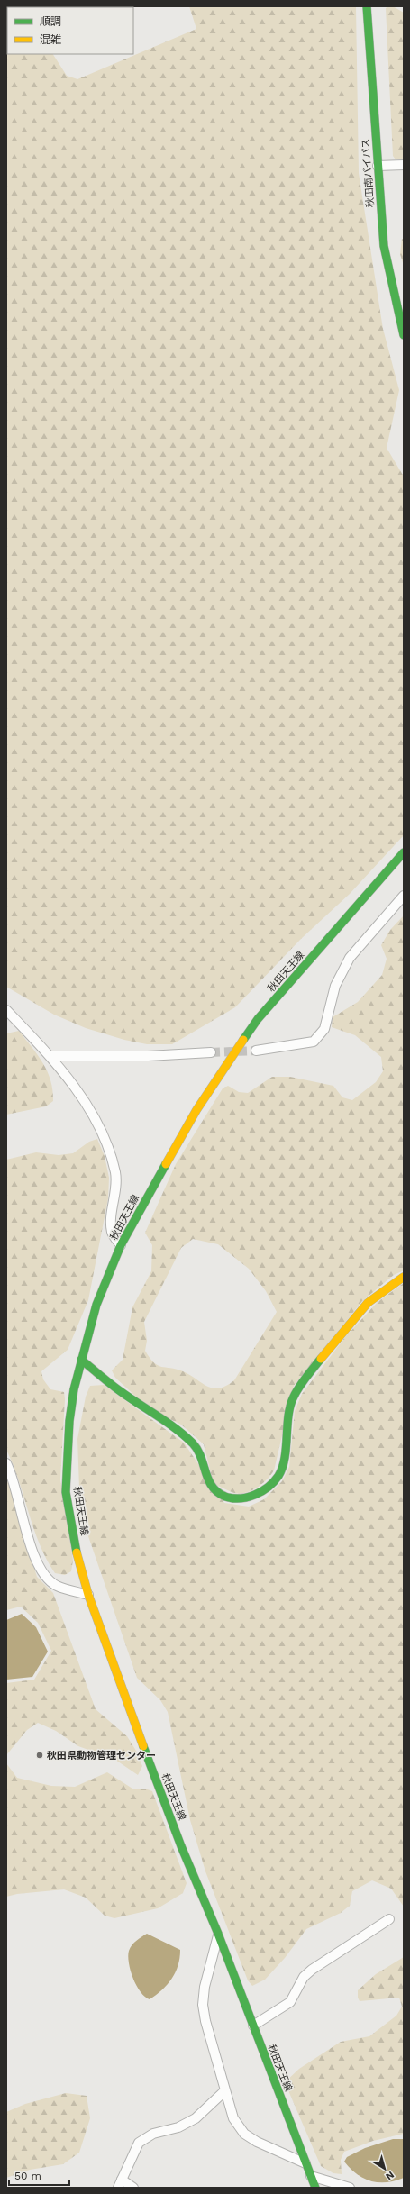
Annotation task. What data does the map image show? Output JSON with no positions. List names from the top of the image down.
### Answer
{
  "streets": {
    "main road": ["秋田南バイパス", "秋田天王線"]
  },
  "places": ["秋田県動物管理センター"],
  "legend": ["順調", "混雑"],
  "scale_bar": "50 m",
  "north": "bottom right"
}
